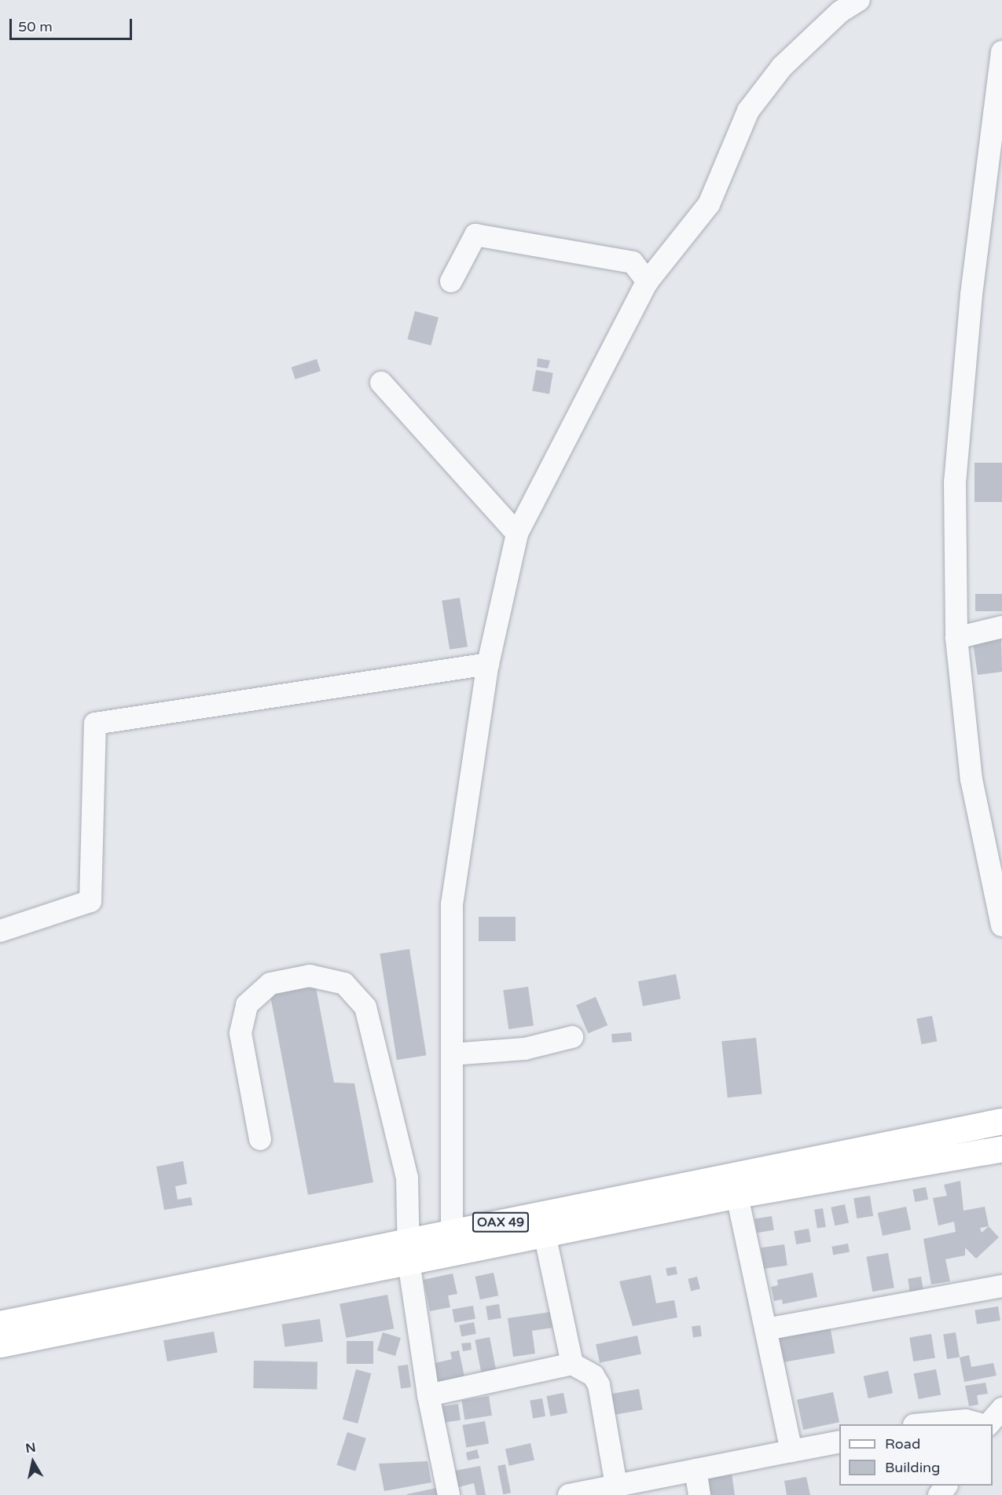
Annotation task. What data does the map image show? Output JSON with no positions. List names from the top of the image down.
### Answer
{
  "streets": {
    "main road": ["OAX 49"]
  },
  "legend": ["Road", "Building"],
  "scale_bar": "50 m",
  "north": "top"
}
